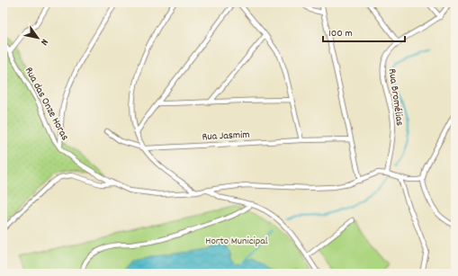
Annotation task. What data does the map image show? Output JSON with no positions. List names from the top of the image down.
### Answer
{
  "streets": {
    "street": ["Rua Bromélias", "Rua das Onze Horas", "Rua Jasmim"]
  },
  "parks": ["Horto Municipal"],
  "scale_bar": "100 m",
  "north": "bottom right"
}
